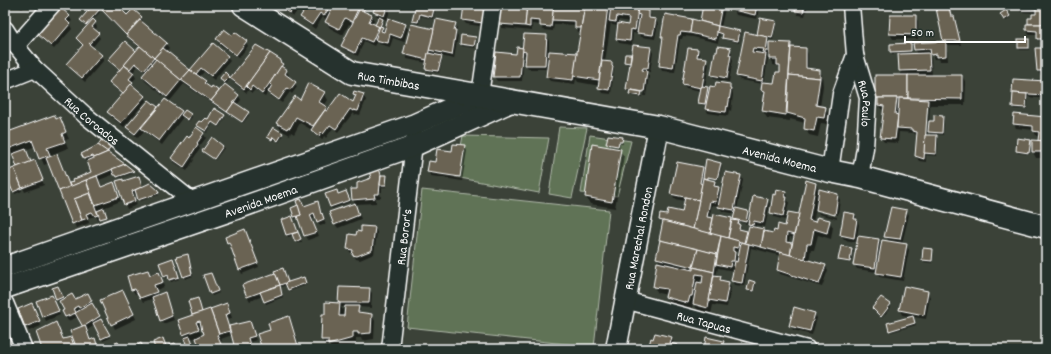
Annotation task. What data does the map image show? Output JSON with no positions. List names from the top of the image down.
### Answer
{
  "streets": {
    "main road": ["Rua Timbibas", "Avenida Moema"],
    "street": [
      "Rua Paulo",
      "Rua Coroados",
      "Rua Boror's",
      "Rua Marechal Rondon",
      "Rua Tapuas"
    ]
  },
  "crossings": [
    ["Rua Timbibas", "Avenida Moema"],
    ["Rua Paulo", "Avenida Moema"],
    ["Rua Coroados", "Avenida Moema"],
    ["Avenida Moema", "Rua Boror's"],
    ["Avenida Moema", "Rua Marechal Rondon"],
    ["Rua Marechal Rondon", "Rua Tapuas"]
  ],
  "scale_bar": "50 m"
}
